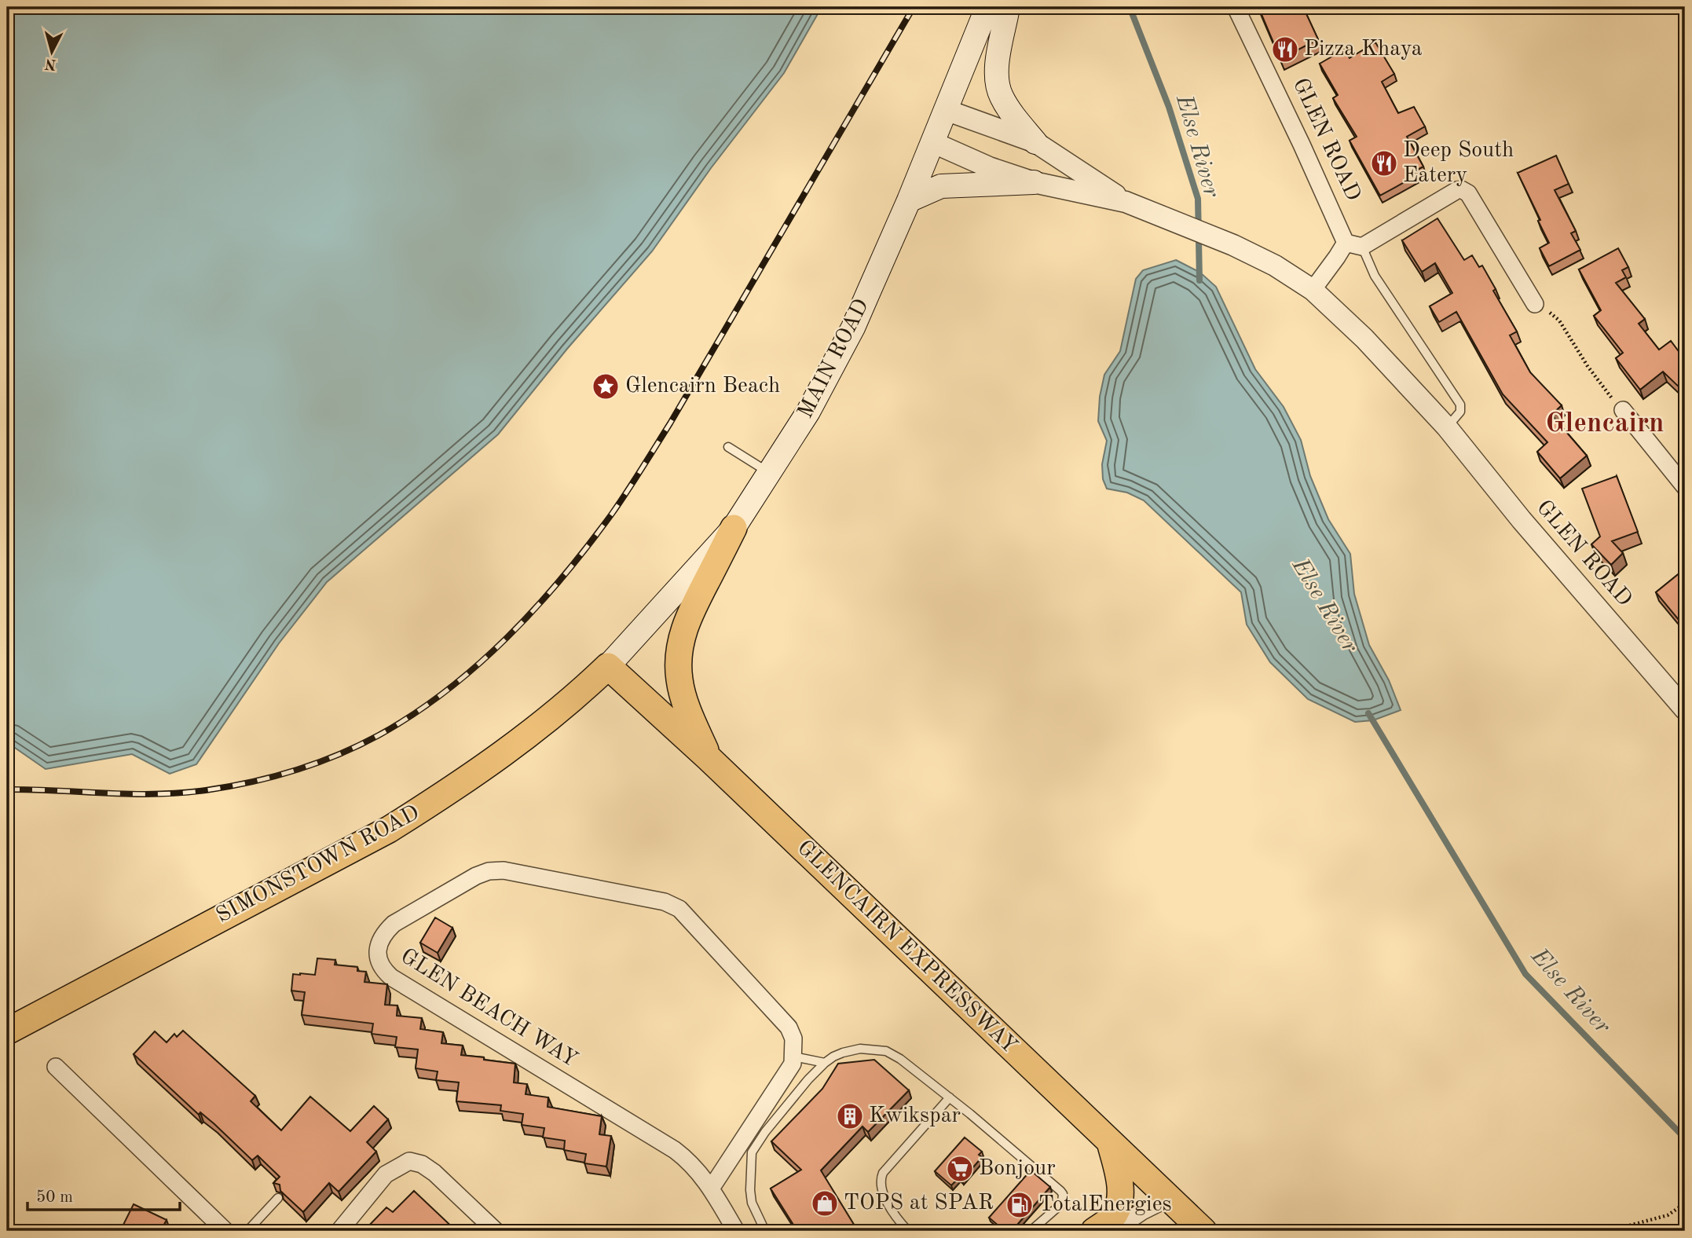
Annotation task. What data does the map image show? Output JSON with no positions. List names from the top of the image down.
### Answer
{
  "streets": {
    "main road": ["MAIN ROAD", "SIMONSTOWN ROAD", "GLENCAIRN EXPRESSWAY"],
    "street": ["GLEN ROAD", "GLEN BEACH WAY"]
  },
  "crossings": [
    ["GLEN ROAD", "MAIN ROAD"],
    ["MAIN ROAD", "SIMONSTOWN ROAD"],
    ["MAIN ROAD", "GLENCAIRN EXPRESSWAY"],
    ["SIMONSTOWN ROAD", "GLENCAIRN EXPRESSWAY"]
  ],
  "districts": ["Glencairn"],
  "water": ["Else River"],
  "places": {
    "restaurant": ["Pizza Khaya", "Deep South Eatery"],
    "place": ["Glencairn Beach"],
    "building": ["Kwikspar"],
    "supermarket": ["Bonjour"],
    "shop": ["TOPS at SPAR"],
    "fuel station": ["TotalEnergies"]
  },
  "scale_bar": "50 m",
  "north": "bottom"
}
